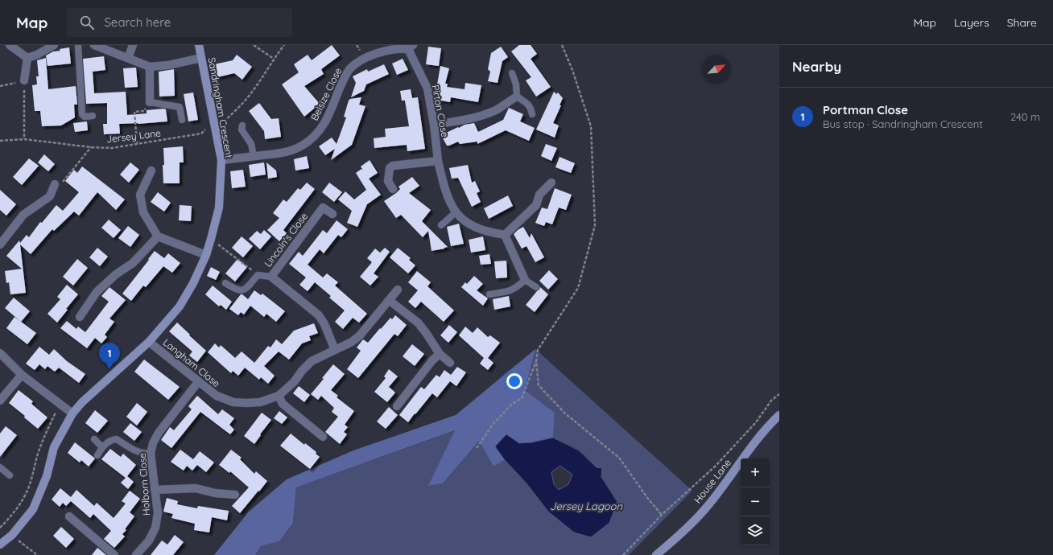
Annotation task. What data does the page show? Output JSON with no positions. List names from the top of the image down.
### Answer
{
  "streets": {
    "street": [
      "Belsize Close",
      "Sandringham Crescent",
      "Pirton Close",
      "Lincoln's Close",
      "Langham Close",
      "House Lane",
      "Holborn Close"
    ],
    "path": ["Jersey Lane"]
  },
  "crossings": [
    ["Belsize Close", "Sandringham Crescent"],
    ["Belsize Close", "Pirton Close"],
    ["Sandringham Crescent", "Langham Close"],
    ["Lincoln's Close", "Langham Close"],
    ["Langham Close", "Holborn Close"]
  ],
  "water": ["Jersey Lagoon"],
  "north": "top right",
  "page": {
    "header": "Map",
    "search": "Search here",
    "nav": ["Map", "Layers", "Share"],
    "heading": "Nearby",
    "list": [
      {
        "mark": "1",
        "name": "Portman Close",
        "note": "Bus stop · Sandringham Crescent",
        "value": "240 m"
      }
    ],
    "pins": "1",
    "map_buttons": ["+", "−"]
  }
}
